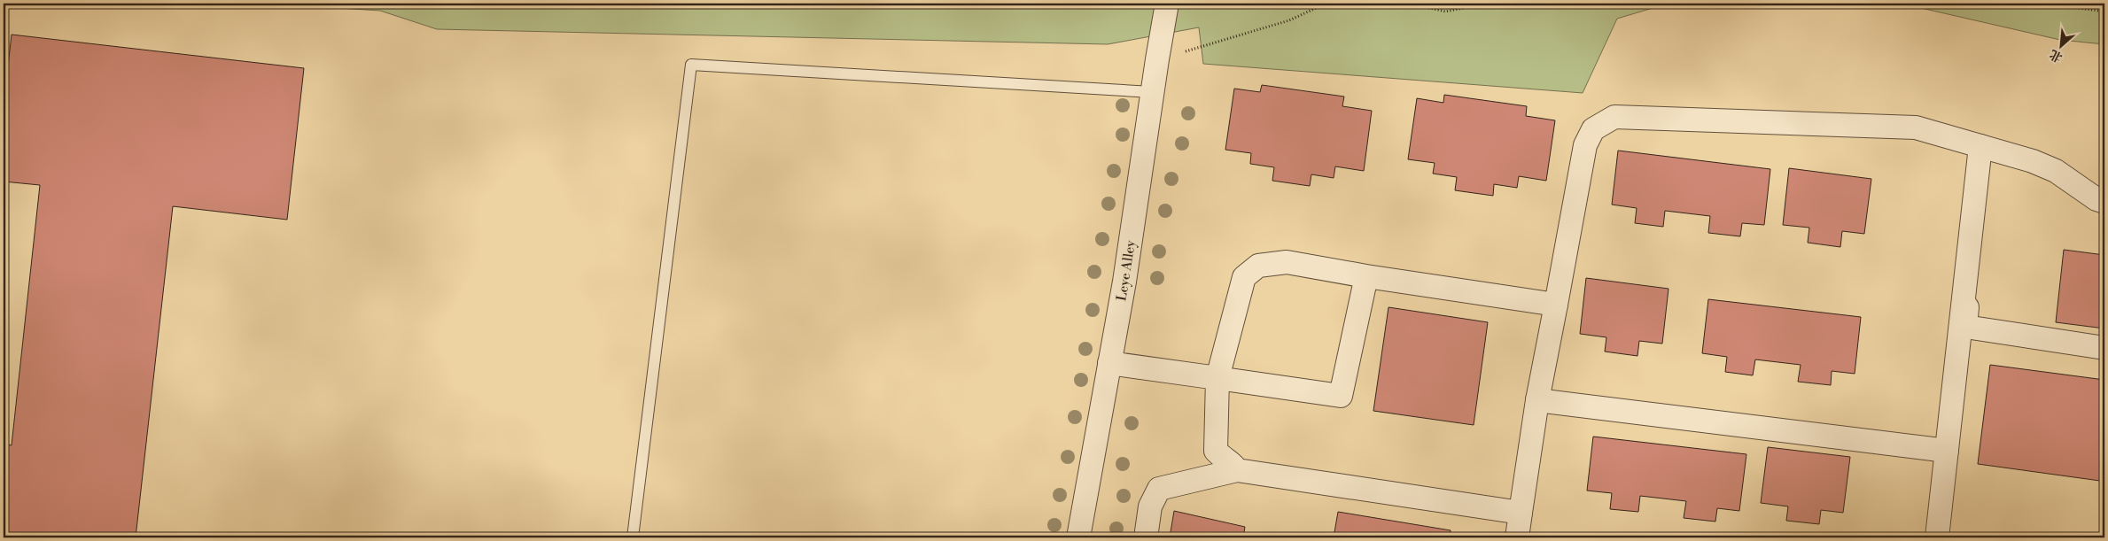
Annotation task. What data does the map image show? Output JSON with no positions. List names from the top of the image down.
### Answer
{
  "streets": {
    "street": ["Leye Alley"]
  },
  "north": "bottom left"
}
